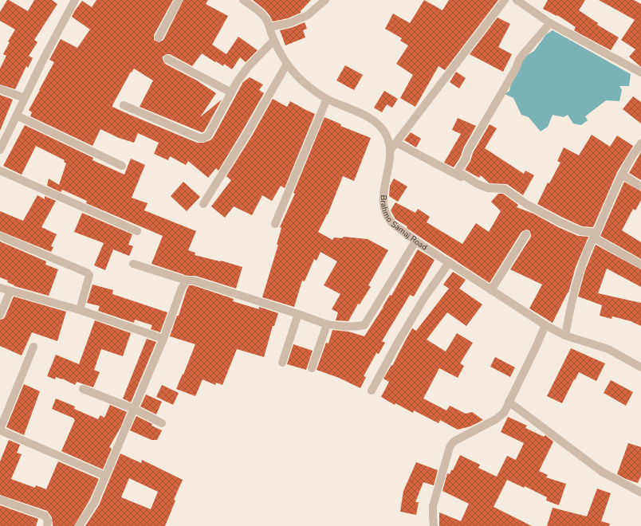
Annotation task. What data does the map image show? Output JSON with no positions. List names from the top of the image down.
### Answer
{
  "streets": {
    "street": ["Brahmo Samaj Road"]
  }
}
